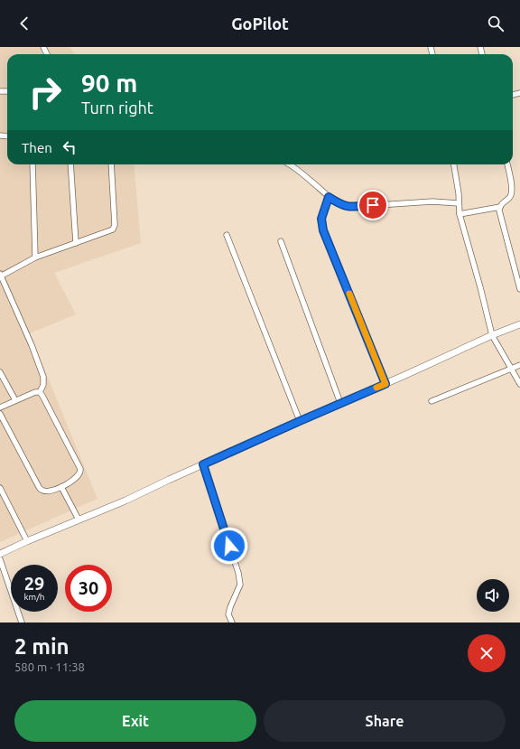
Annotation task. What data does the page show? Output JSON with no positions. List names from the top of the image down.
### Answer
{
  "page": {
    "header": "GoPilot",
    "turn": ["90 m", "Turn right"],
    "then": "Then",
    "speed": "29 km/h",
    "limit": "30",
    "heading": ["2 min", "580 m · 11:38"],
    "buttons": ["Exit", "Share"]
  }
}
